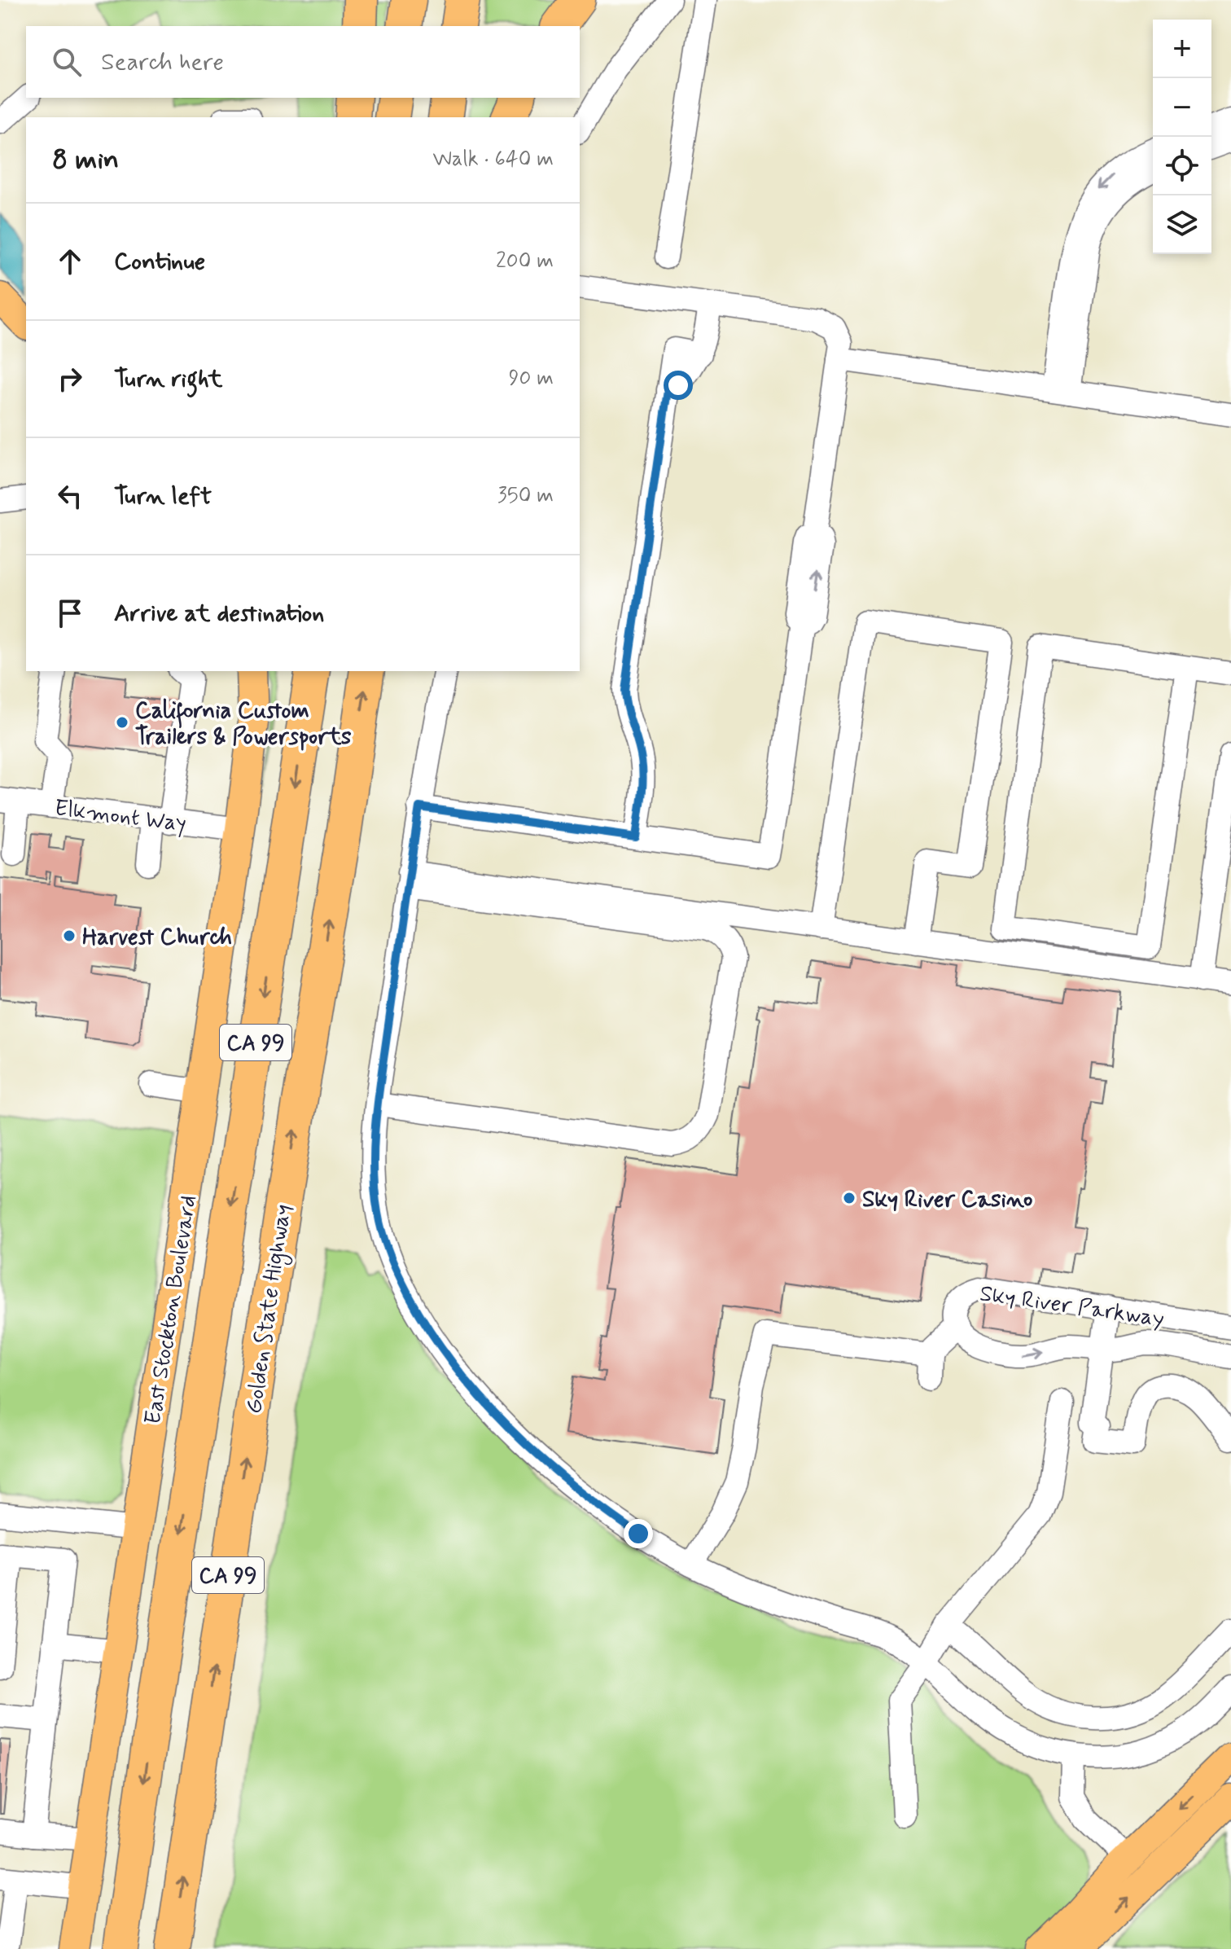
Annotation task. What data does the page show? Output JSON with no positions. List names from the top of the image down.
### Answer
{
  "streets": {
    "highway": ["CA 99", "Golden State Highway"],
    "main road": ["East Stockton Boulevard"],
    "street": ["Elkmont Way", "Sky River Parkway"]
  },
  "crossings": [
    ["Elkmont Way", "East Stockton Boulevard"]
  ],
  "places": ["California Custom Trailers & Powersports", "Harvest Church", "Sky River Casino"],
  "page": {
    "map_buttons": ["+", "−"],
    "search": "Search here",
    "heading": ["8 min", "Walk · 640 m"],
    "list": [
      ["Continue", "200 m"],
      ["Turn right", "90 m"],
      ["Turn left", "350 m"],
      "Arrive at destination"
    ]
  }
}
